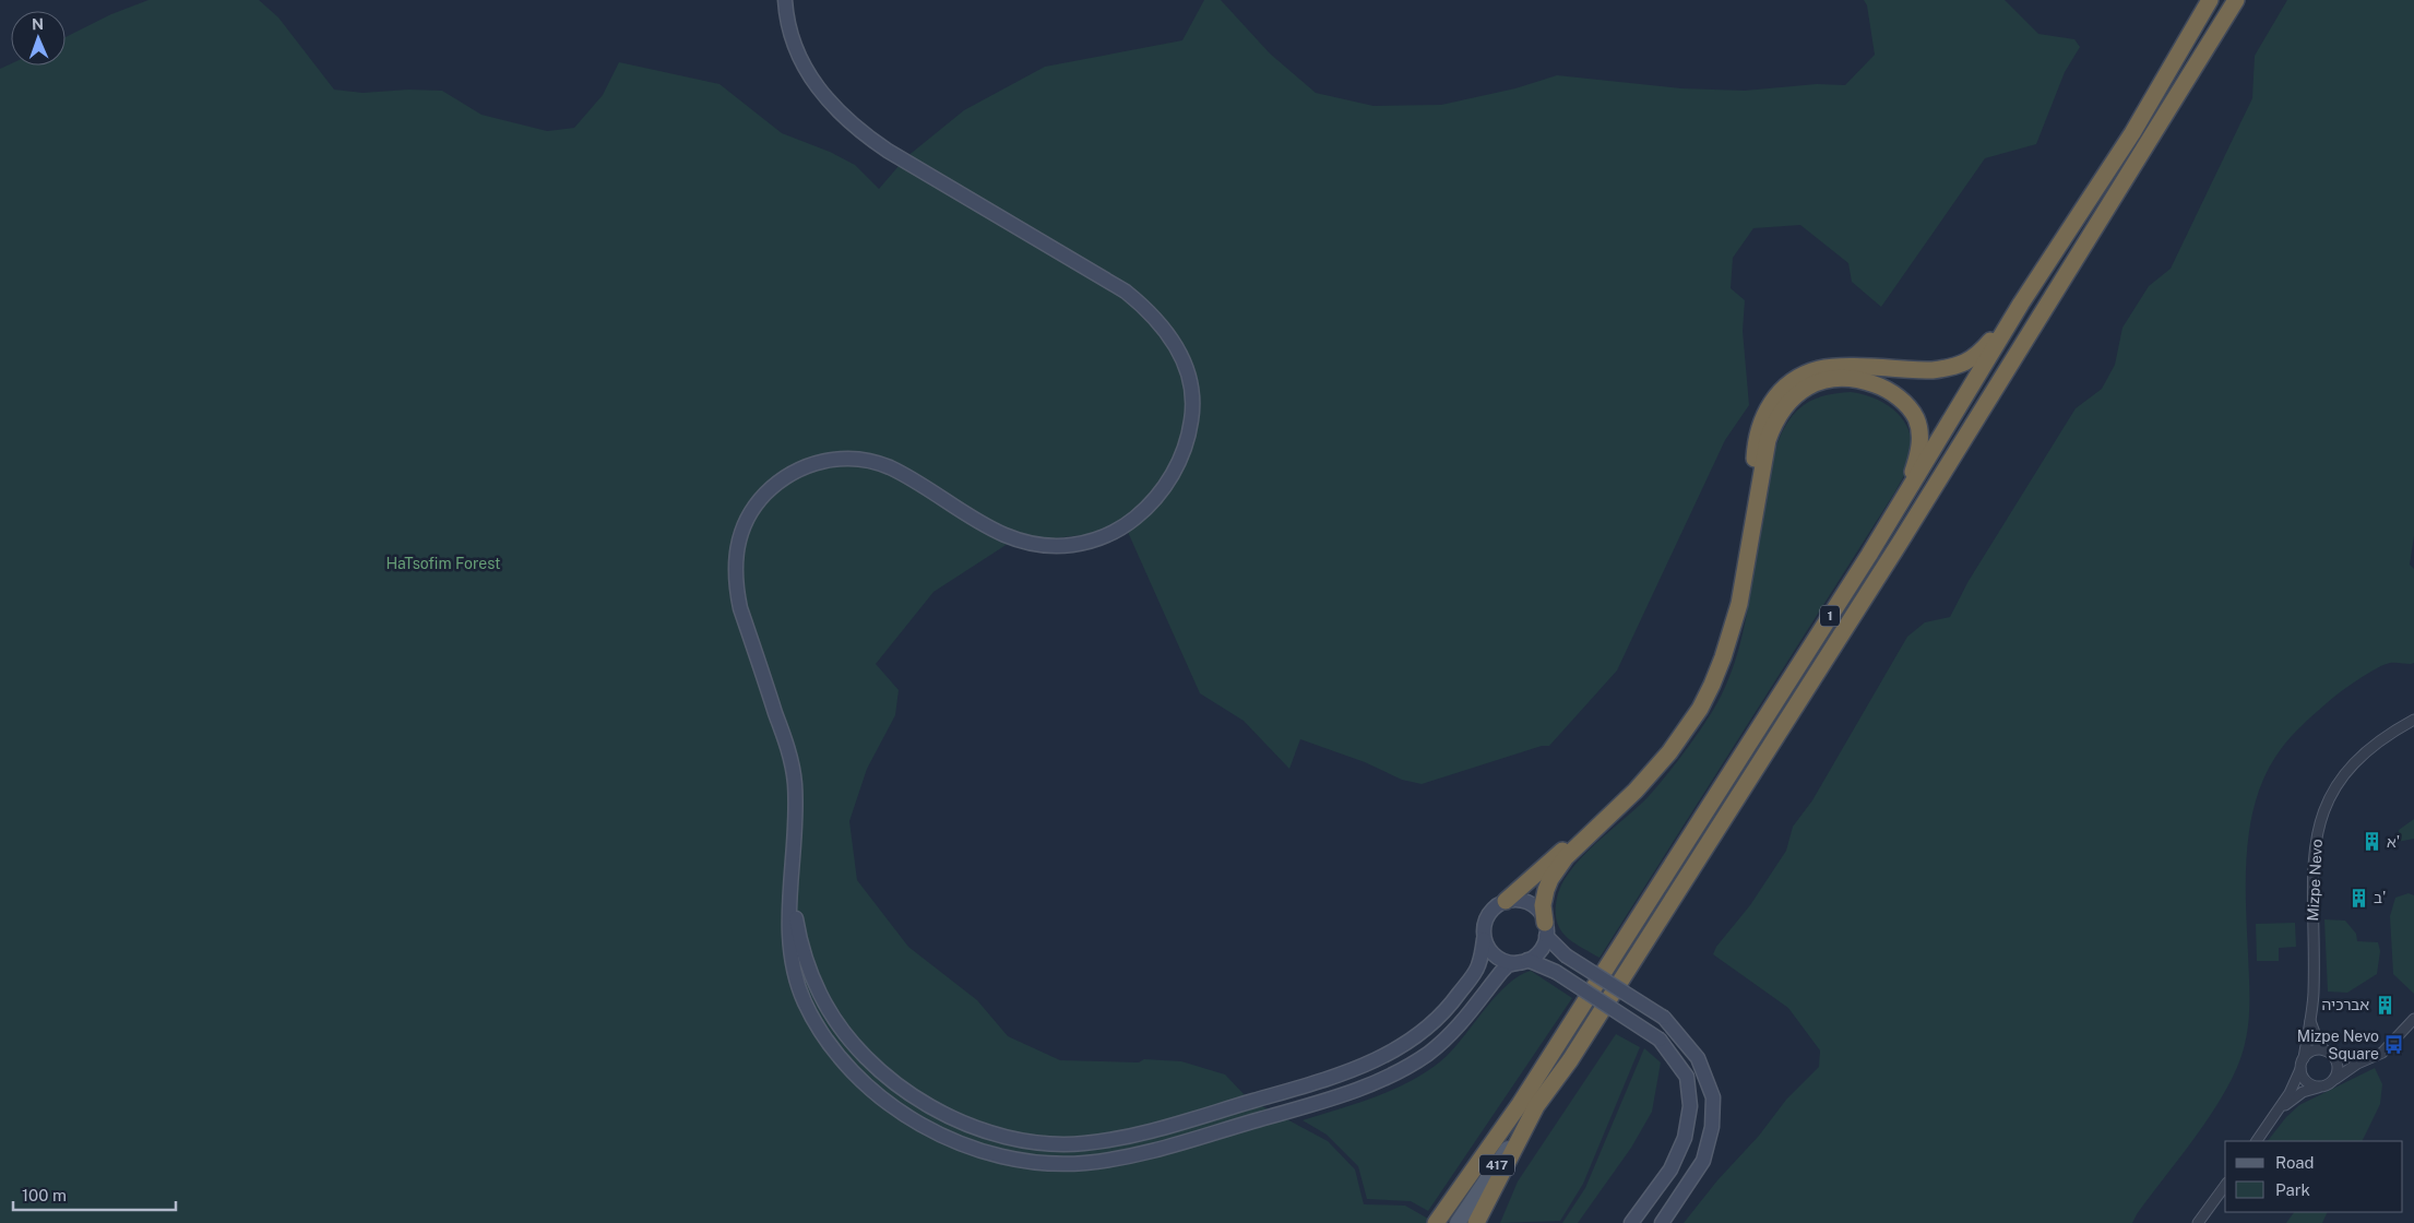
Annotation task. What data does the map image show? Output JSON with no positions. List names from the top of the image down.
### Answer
{
  "streets": {
    "highway": ["1"],
    "main road": ["417"],
    "street": ["Mizpe Nevo"]
  },
  "crossings": [
    ["1", "417"]
  ],
  "parks": ["HaTsofim Forest"],
  "places": {
    "building": ["א'", "ב'", "אברכיה"],
    "bus stop": ["Mizpe Nevo Square"]
  },
  "legend": ["Road", "Park"],
  "scale_bar": "100 m",
  "north": "top"
}
